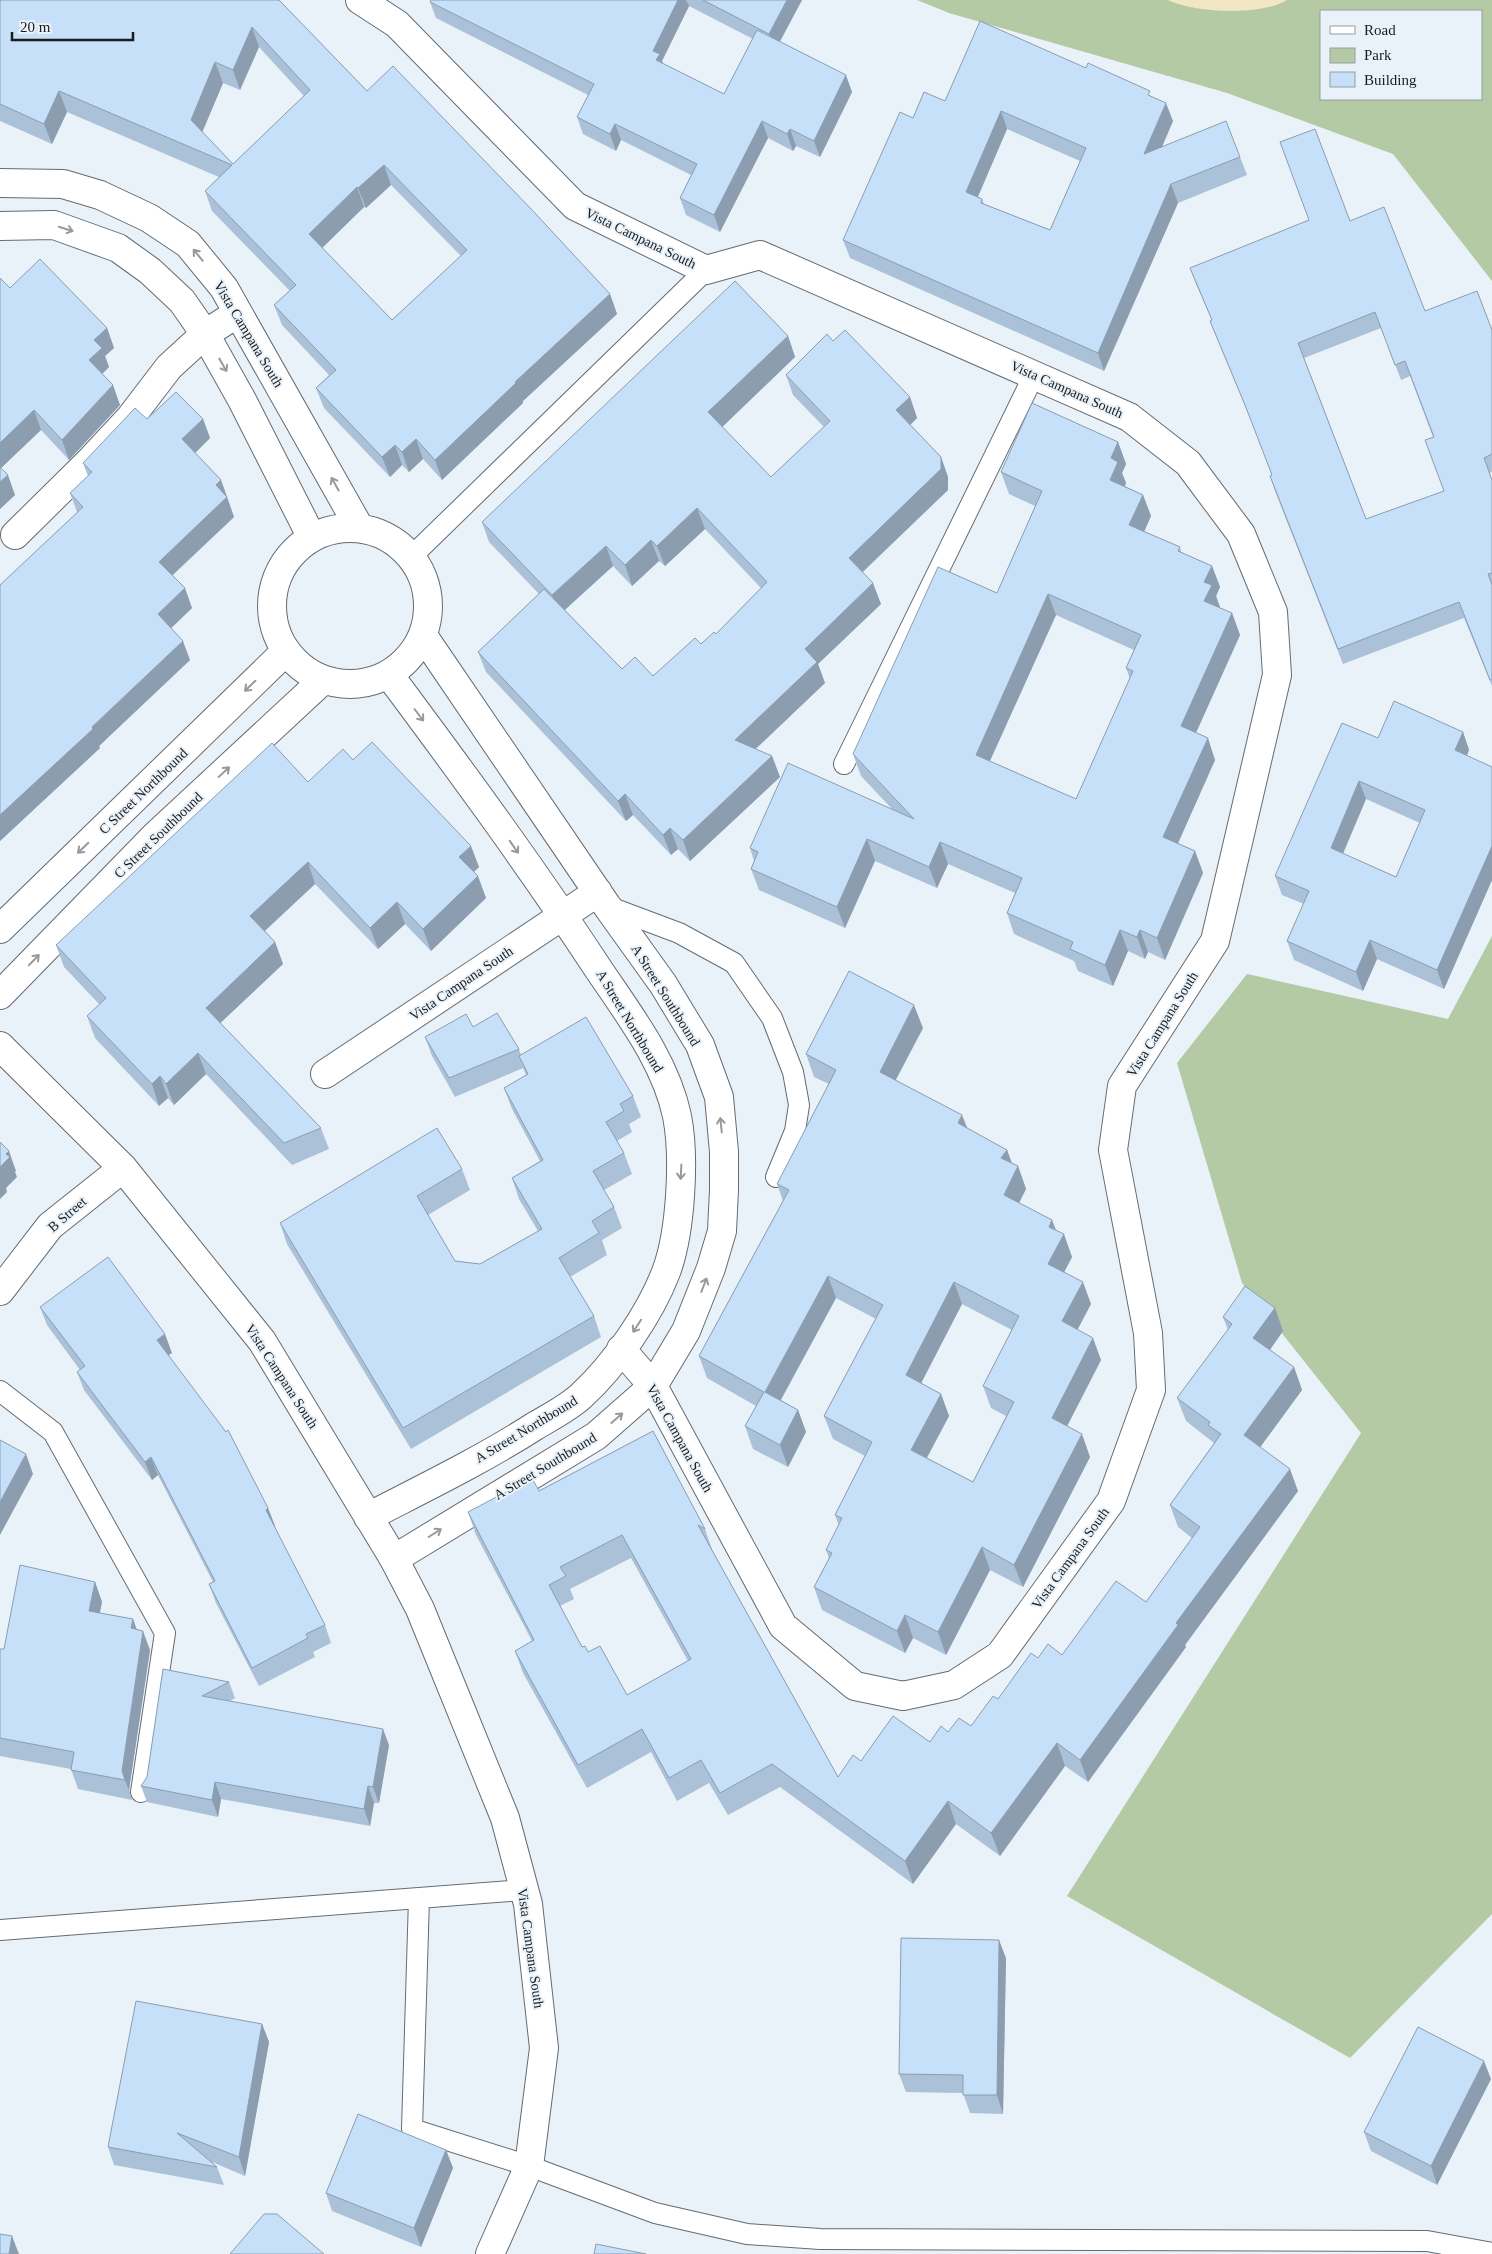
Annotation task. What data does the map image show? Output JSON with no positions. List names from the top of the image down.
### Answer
{
  "streets": {
    "street": [
      "Vista Campana South",
      "C Street Northbound",
      "C Street Southbound",
      "A Street Southbound",
      "A Street Northbound",
      "B Street"
    ]
  },
  "crossings": [
    ["Vista Campana South", "C Street Northbound"],
    ["Vista Campana South", "C Street Southbound"],
    ["Vista Campana South", "A Street Southbound"],
    ["Vista Campana South", "A Street Northbound"],
    ["Vista Campana South", "B Street"],
    ["C Street Northbound", "C Street Southbound"],
    ["C Street Northbound", "A Street Southbound"],
    ["C Street Northbound", "A Street Northbound"],
    ["C Street Southbound", "A Street Southbound"],
    ["C Street Southbound", "A Street Northbound"],
    ["A Street Southbound", "A Street Northbound"]
  ],
  "one_way": [
    "C Street Northbound",
    "C Street Southbound",
    "A Street Southbound",
    "A Street Northbound"
  ],
  "legend": ["Road", "Park", "Building"],
  "scale_bar": "20 m"
}
